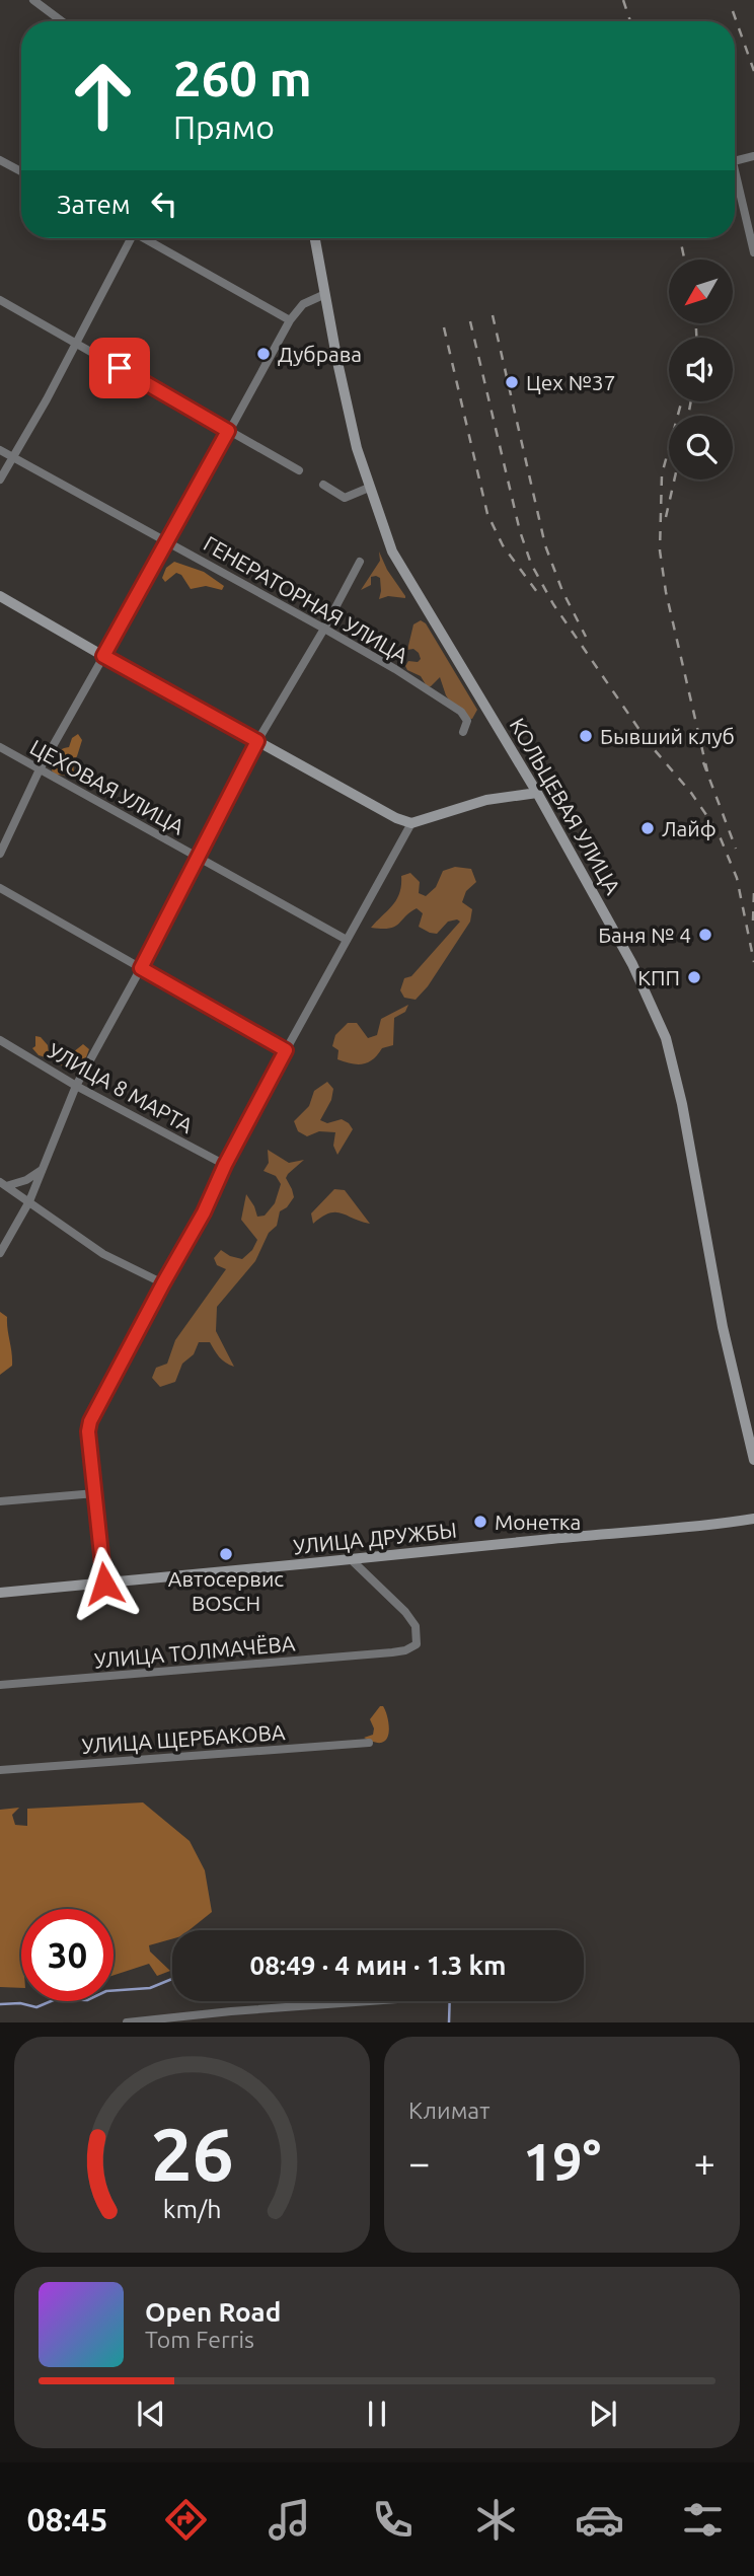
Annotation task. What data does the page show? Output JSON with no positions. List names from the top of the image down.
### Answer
{
  "streets": {
    "street": [
      "ГЕНЕРАТОРНАЯ УЛИЦА",
      "ЦЕХОВАЯ УЛИЦА",
      "КОЛЬЦЕВАЯ УЛИЦА",
      "УЛИЦА 8 МАРТА",
      "УЛИЦА ДРУЖБЫ",
      "УЛИЦА ТОЛМАЧЁВА",
      "УЛИЦА ЩЕРБАКОВА"
    ]
  },
  "crossings": [
    ["УЛИЦА ДРУЖБЫ", "УЛИЦА ТОЛМАЧЁВА"]
  ],
  "places": [
    "Дубрава",
    "Цех №37",
    "Бывший клуб",
    "Лайф",
    "Баня № 4",
    "КПП",
    "Монетка",
    "Автосервис BOSCH"
  ],
  "north": "bottom left",
  "page": {
    "turn": ["260 m", "Прямо"],
    "then": "Затем",
    "limit": "30",
    "trip": "08:49 · 4 мин · 1.3 km",
    "tile": "Климат",
    "heat": ["−", "19°", "+"],
    "song": ["Open Road", "Tom Ferris"],
    "tabs": "08:45",
    "gauge": ["26", "km/h"]
  }
}
